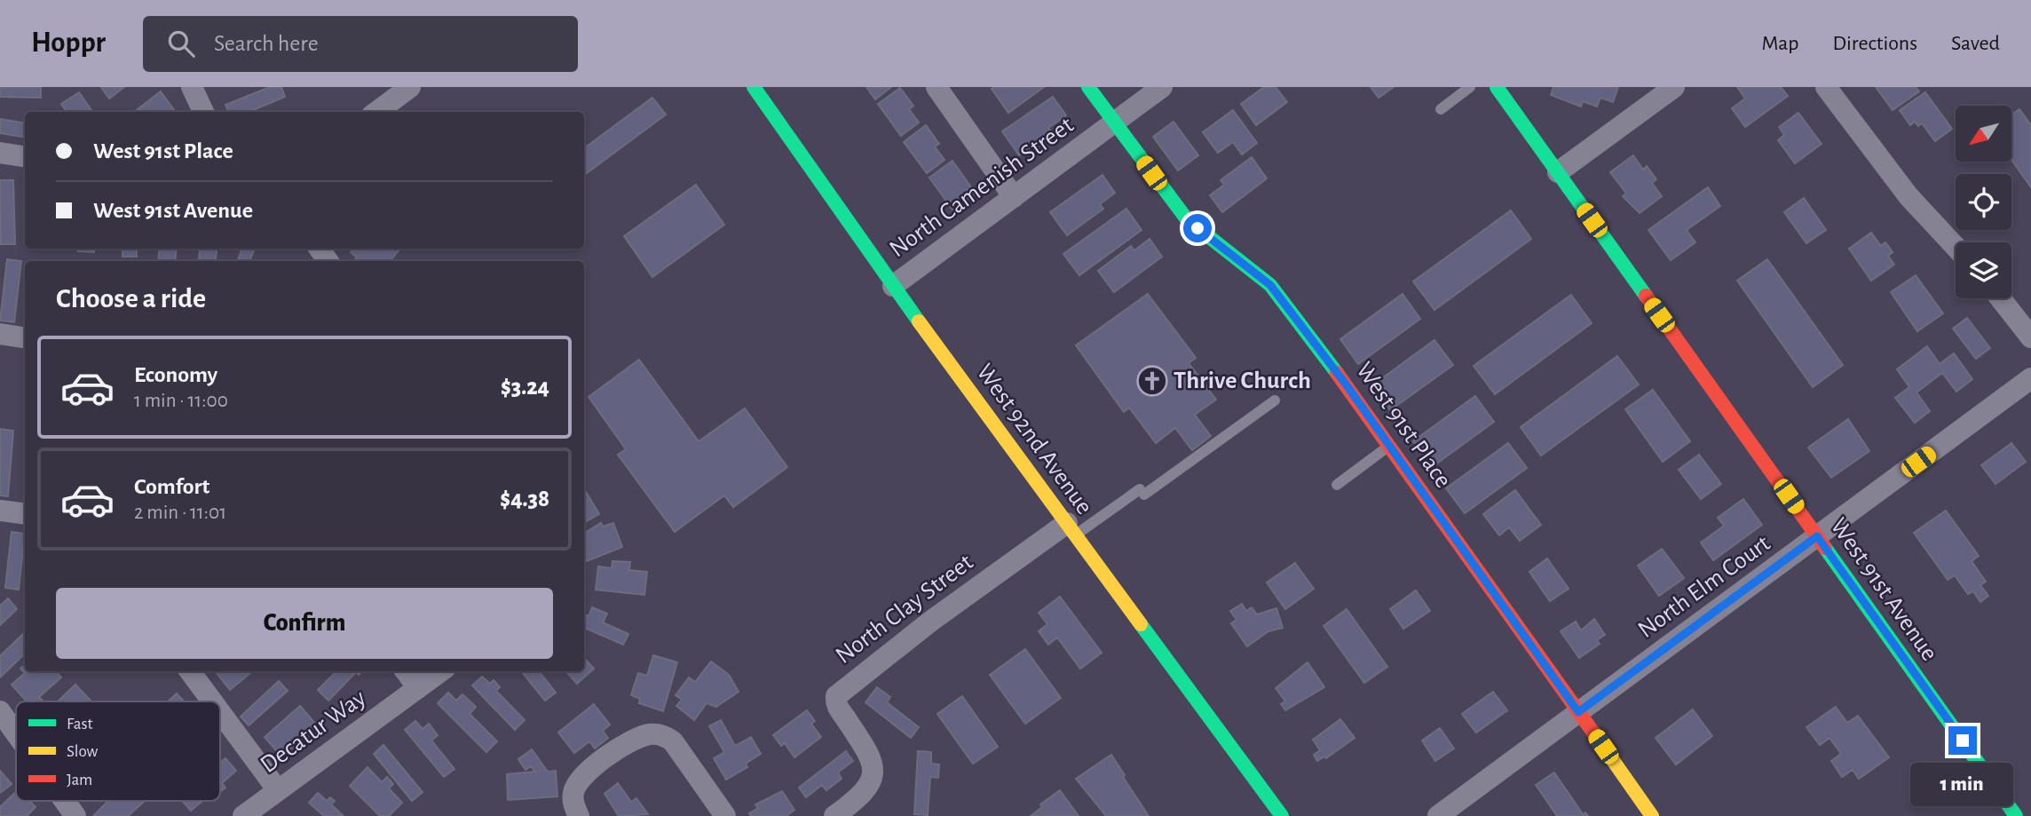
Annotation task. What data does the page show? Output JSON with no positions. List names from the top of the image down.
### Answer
{
  "streets": {
    "street": [
      "North Camenish Street",
      "West 91st Place",
      "West 92nd Avenue",
      "North Elm Court",
      "West 91st Avenue",
      "North Clay Street",
      "Decatur Way"
    ]
  },
  "crossings": [
    ["North Camenish Street", "West 91st Place"],
    ["North Camenish Street", "West 92nd Avenue"],
    ["West 91st Place", "North Elm Court"],
    ["West 92nd Avenue", "North Clay Street"],
    ["North Elm Court", "West 91st Avenue"]
  ],
  "places": {
    "church": ["Thrive Church"]
  },
  "legend": ["Fast", "Slow", "Jam"],
  "north": "bottom left",
  "page": {
    "header": "Hoppr",
    "search": "Search here",
    "nav": ["Map", "Directions", "Saved"],
    "banner": ["West 91st Place", "West 91st Avenue"],
    "heading": "Choose a ride",
    "list": [
      {
        "name": "Economy",
        "note": "1 min · 11:00",
        "value": "$3.24"
      },
      {
        "name": "Comfort",
        "note": "2 min · 11:01",
        "value": "$4.38"
      }
    ],
    "buttons": "Confirm",
    "bubble": "1 min"
  }
}
